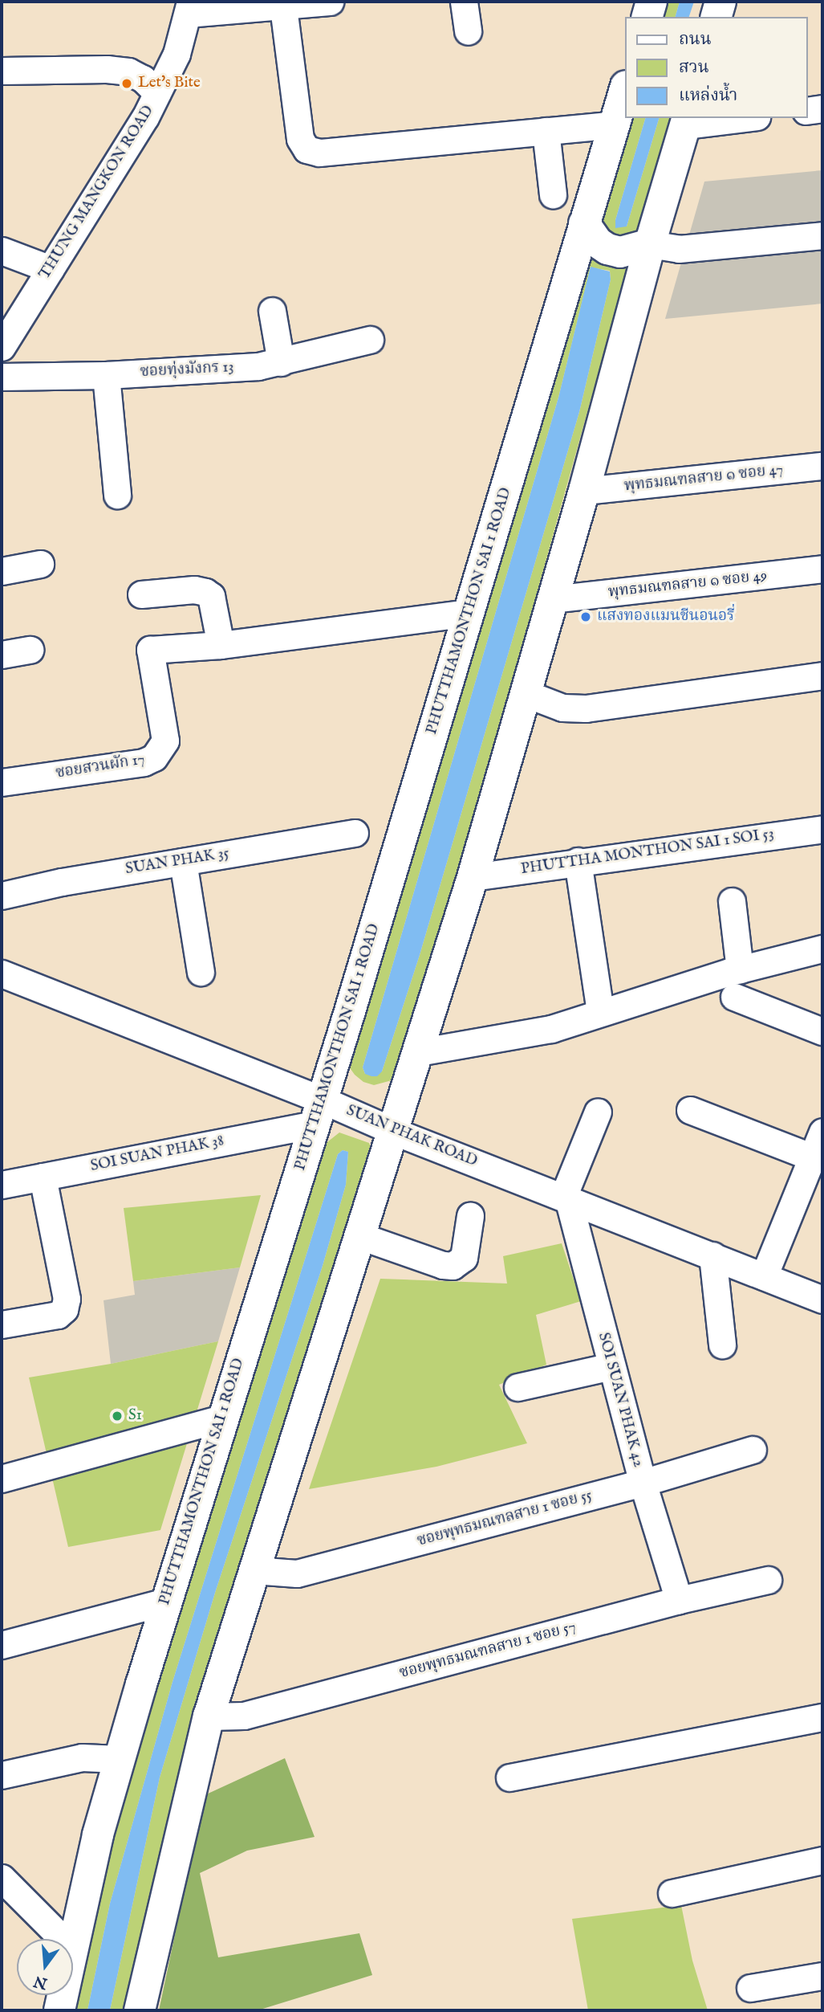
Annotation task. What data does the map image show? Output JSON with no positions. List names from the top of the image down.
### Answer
{
  "streets": {
    "main road": ["PHUTTHAMONTHON SAI 1 ROAD"],
    "street": [
      "THUNG MANGKON ROAD",
      "ซอยทุ่งมังกร 13",
      "พุทธมณฑลสาย ๑ ซอย 47",
      "พุทธมณฑลสาย ๑ ซอย 49",
      "ซอยสวนผัก 17",
      "PHUTTHA MONTHON SAI 1 SOI 53",
      "SUAN PHAK 35",
      "SUAN PHAK ROAD",
      "SOI SUAN PHAK 38",
      "SOI SUAN PHAK 42",
      "ซอยพุทธมณฑลสาย 1 ซอย 55",
      "ซอยพุทธมณฑลสาย 1 ซอย 57"
    ]
  },
  "crossings": [
    ["PHUTTHAMONTHON SAI 1 ROAD", "SUAN PHAK ROAD"],
    ["PHUTTHAMONTHON SAI 1 ROAD", "SOI SUAN PHAK 38"],
    ["SUAN PHAK ROAD", "SOI SUAN PHAK 38"],
    ["SUAN PHAK ROAD", "SOI SUAN PHAK 42"],
    ["SOI SUAN PHAK 42", "ซอยพุทธมณฑลสาย 1 ซอย 55"],
    ["SOI SUAN PHAK 42", "ซอยพุทธมณฑลสาย 1 ซอย 57"]
  ],
  "places": ["Let's Bite", "แสงทองแมนชีนอนอรี่", "S1"],
  "legend": ["ถนน", "สวน", "แหล่งน้ำ"],
  "north": "bottom"
}
